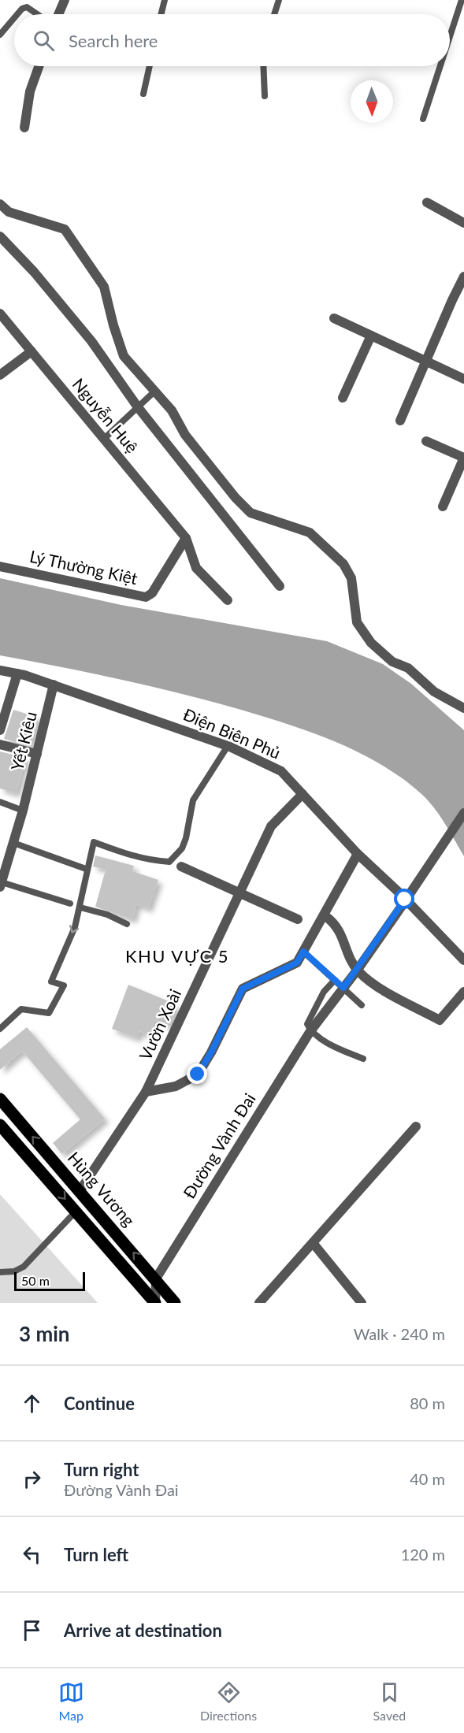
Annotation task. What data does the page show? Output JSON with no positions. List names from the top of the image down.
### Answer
{
  "streets": {
    "main road": ["Hùng Vương"],
    "street": [
      "Nguyễn Huệ",
      "Lý Thường Kiệt",
      "Điện Biên Phủ",
      "Yết Kiêu",
      "Vườn Xoài",
      "Đường Vành Đai"
    ]
  },
  "crossings": [
    ["Nguyễn Huệ", "Lý Thường Kiệt"],
    ["Điện Biên Phủ", "Yết Kiêu"],
    ["Điện Biên Phủ", "Vườn Xoài"],
    ["Vườn Xoài", "Hùng Vương"],
    ["Đường Vành Đai", "Hùng Vương"]
  ],
  "districts": ["KHU VỰC 5"],
  "scale_bar": "50 m",
  "north": "bottom",
  "page": {
    "search": "Search here",
    "scale": "50 m",
    "heading": ["3 min", "Walk · 240 m"],
    "list": [
      ["Continue", "80 m"],
      ["Turn right", "Đường Vành Đai", "40 m"],
      ["Turn left", "120 m"],
      "Arrive at destination"
    ],
    "nav": ["Map", "Directions", "Saved"]
  }
}
